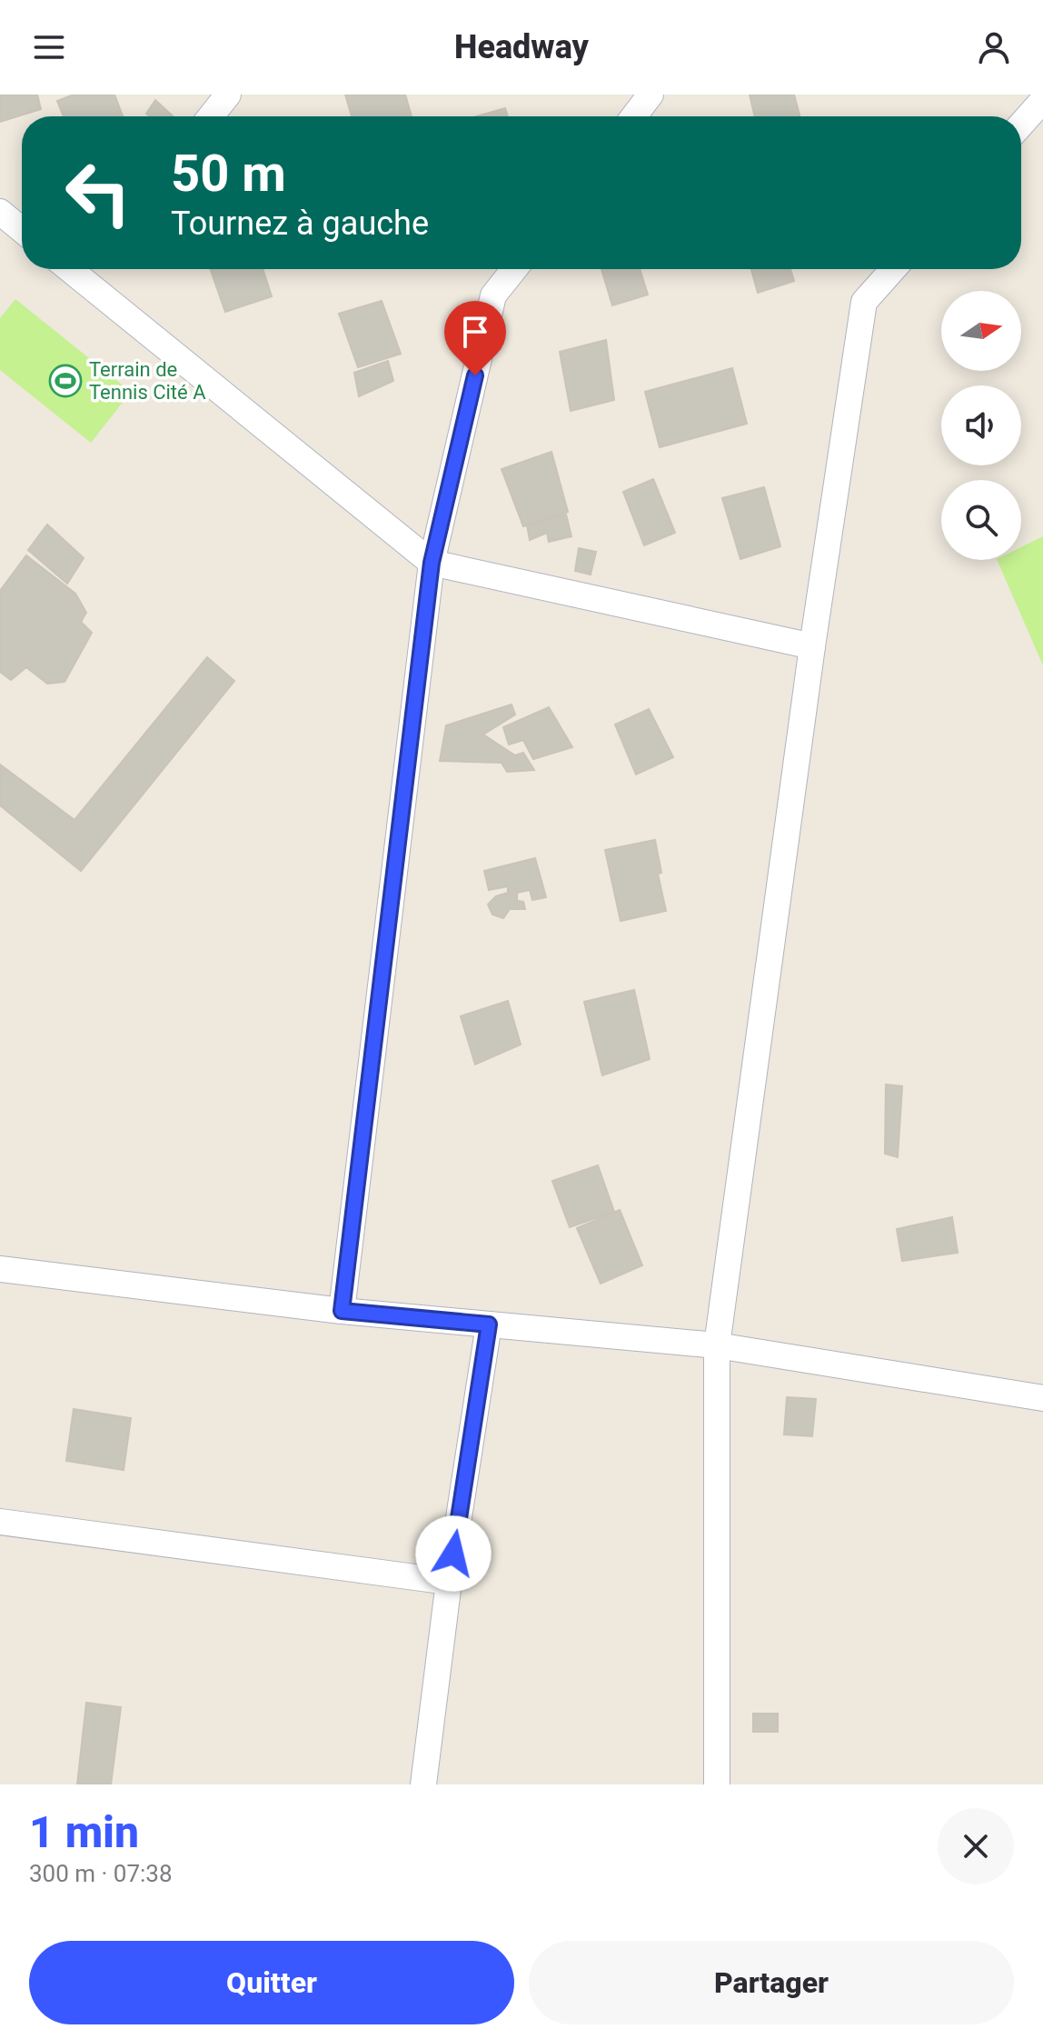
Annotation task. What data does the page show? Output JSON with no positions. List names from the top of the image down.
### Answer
{
  "places": {
    "sports": ["Terrain de Tennis Cité A"]
  },
  "north": "right",
  "page": {
    "header": "Headway",
    "turn": ["50 m", "Tournez à gauche"],
    "heading": ["1 min", "300 m · 07:38"],
    "buttons": ["Quitter", "Partager"]
  }
}
